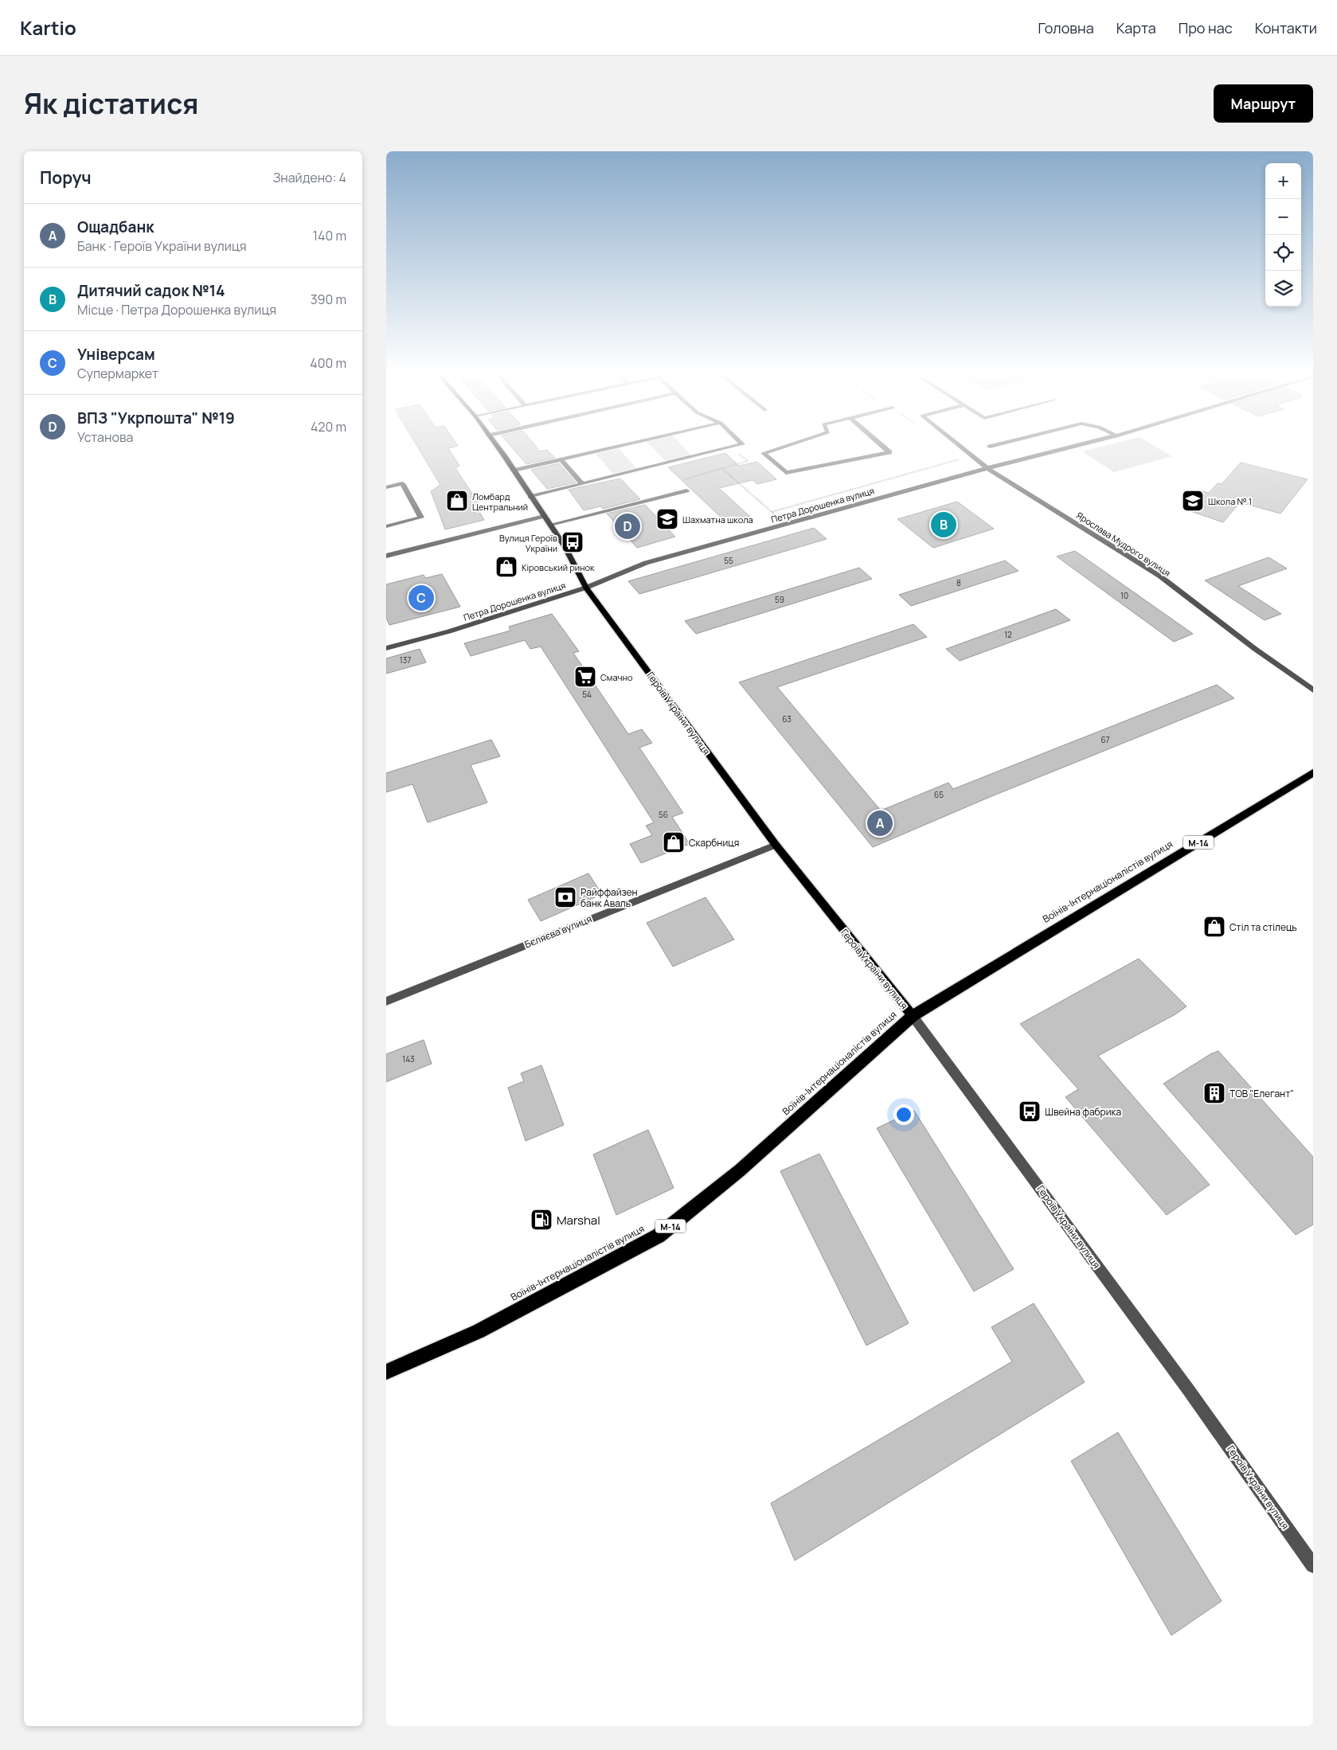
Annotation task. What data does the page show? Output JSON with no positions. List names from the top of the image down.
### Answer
{
  "streets": {
    "highway": ["М-14", "Воїнів-Інтернаціоналістів вулиця"],
    "main road": ["Героїв України вулиця"],
    "street": ["Петра Дорошенка вулиця", "Ярослава Мудрого вулиця", "Бєляєва вулиця"]
  },
  "crossings": [
    ["Петра Дорошенка вулиця", "Ярослава Мудрого вулиця"],
    ["Петра Дорошенка вулиця", "Героїв України вулиця"],
    ["Героїв України вулиця", "Воїнів-Інтернаціоналістів вулиця"],
    ["Героїв України вулиця", "Бєляєва вулиця"]
  ],
  "places": {
    "shop": [
      "Ломбард Центральний",
      "Кіровський ринок",
      "Скарбниця",
      "Стіл та стілець"
    ],
    "school or university": ["Школа № 1", "Шахматна школа"],
    "bus stop": ["Вулиця Героїв України", "Швейна фабрика"],
    "supermarket": ["Смачно"],
    "bank": ["Райффайзен банк Аваль"],
    "building": ["ТОВ \"Елегант\""],
    "fuel station": ["Marshal"]
  },
  "house_numbers": [
    "55",
    "8",
    "10",
    "59",
    "12",
    "137",
    "54",
    "63",
    "67",
    "65",
    "56",
    "143"
  ],
  "page": {
    "header": "Kartio",
    "nav": [
      "Головна",
      "Карта",
      "Про нас",
      "Контакти"
    ],
    "title": "Як дістатися",
    "buttons": "Маршрут",
    "heading": ["Поруч", "Знайдено: 4"],
    "map_buttons": ["+", "−"],
    "list": [
      {
        "mark": "A",
        "name": "Ощадбанк",
        "note": "Банк · Героїв України вулиця",
        "value": "140 m"
      },
      {
        "mark": "B",
        "name": "Дитячий садок №14",
        "note": "Місце · Петра Дорошенка вулиця",
        "value": "390 m"
      },
      {
        "mark": "C",
        "name": "Універсам",
        "note": "Супермаркет",
        "value": "400 m"
      },
      {
        "mark": "D",
        "name": "ВПЗ \"Укрпошта\" №19",
        "note": "Установа",
        "value": "420 m"
      }
    ],
    "pins": [
      "B",
      "D",
      "C",
      "A"
    ]
  }
}
